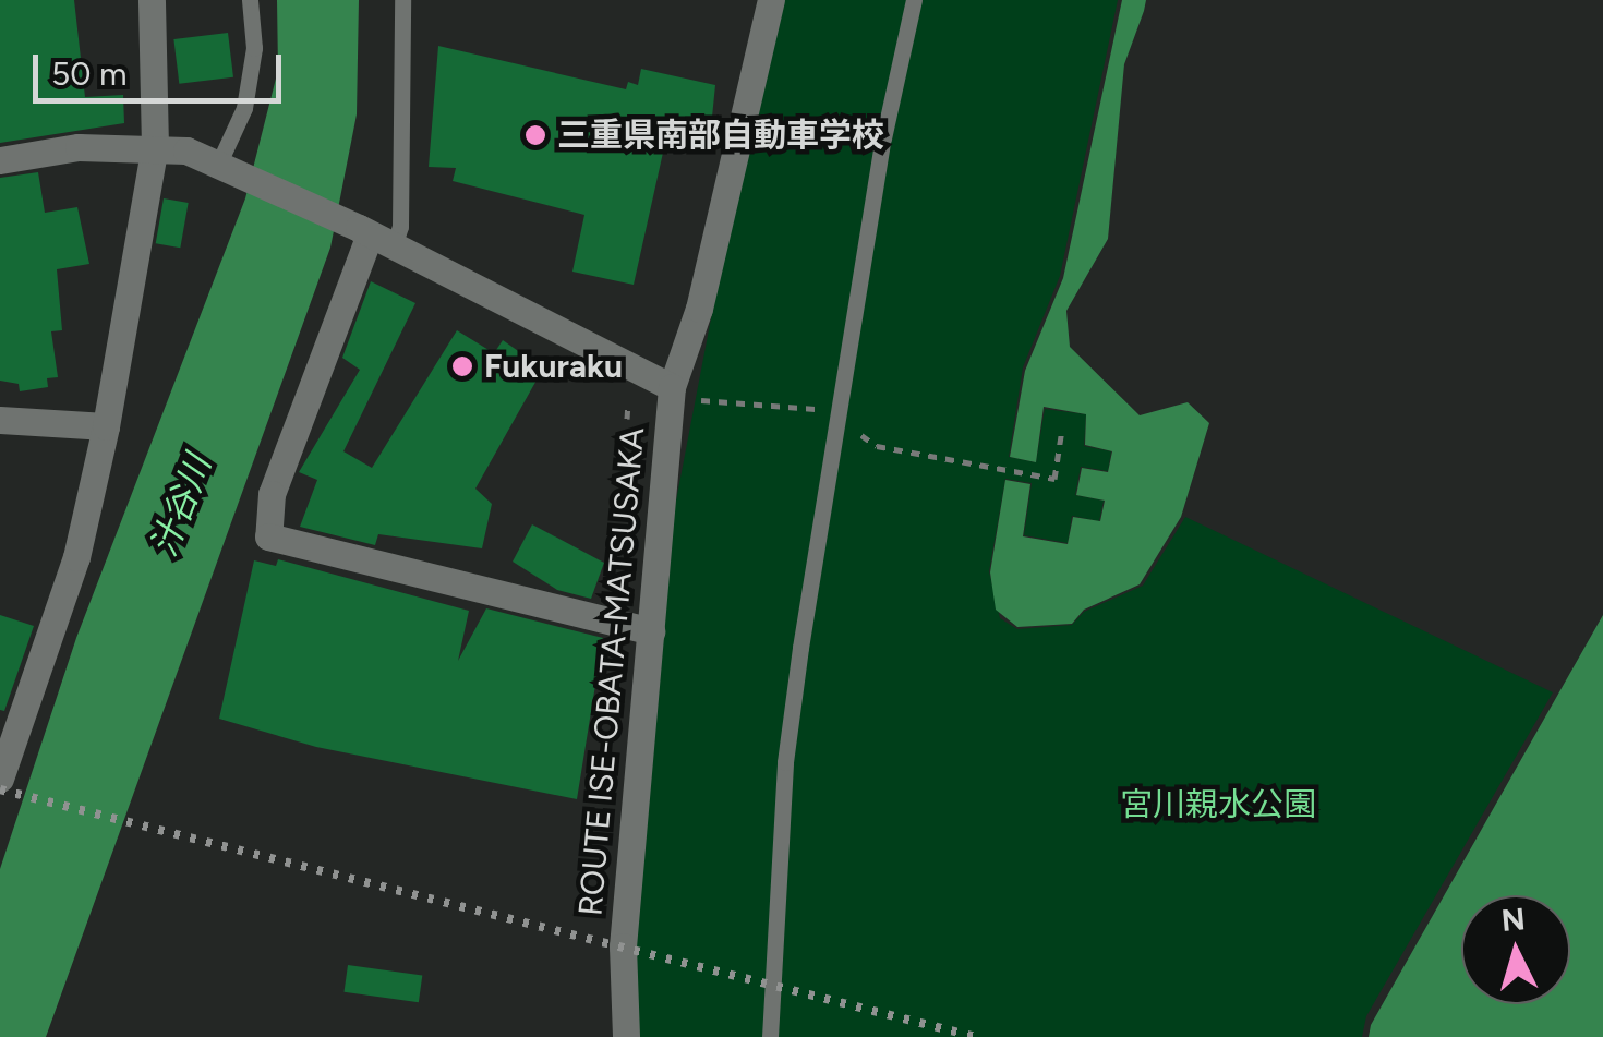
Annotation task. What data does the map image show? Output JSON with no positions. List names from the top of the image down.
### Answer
{
  "streets": {
    "street": ["ROUTE ISE-OBATA-MATSUSAKA"]
  },
  "water": ["汁谷川"],
  "parks": ["宮川親水公園"],
  "places": ["三重県南部自動車学校", "Fukuraku"],
  "scale_bar": "50 m",
  "north": "top"
}
